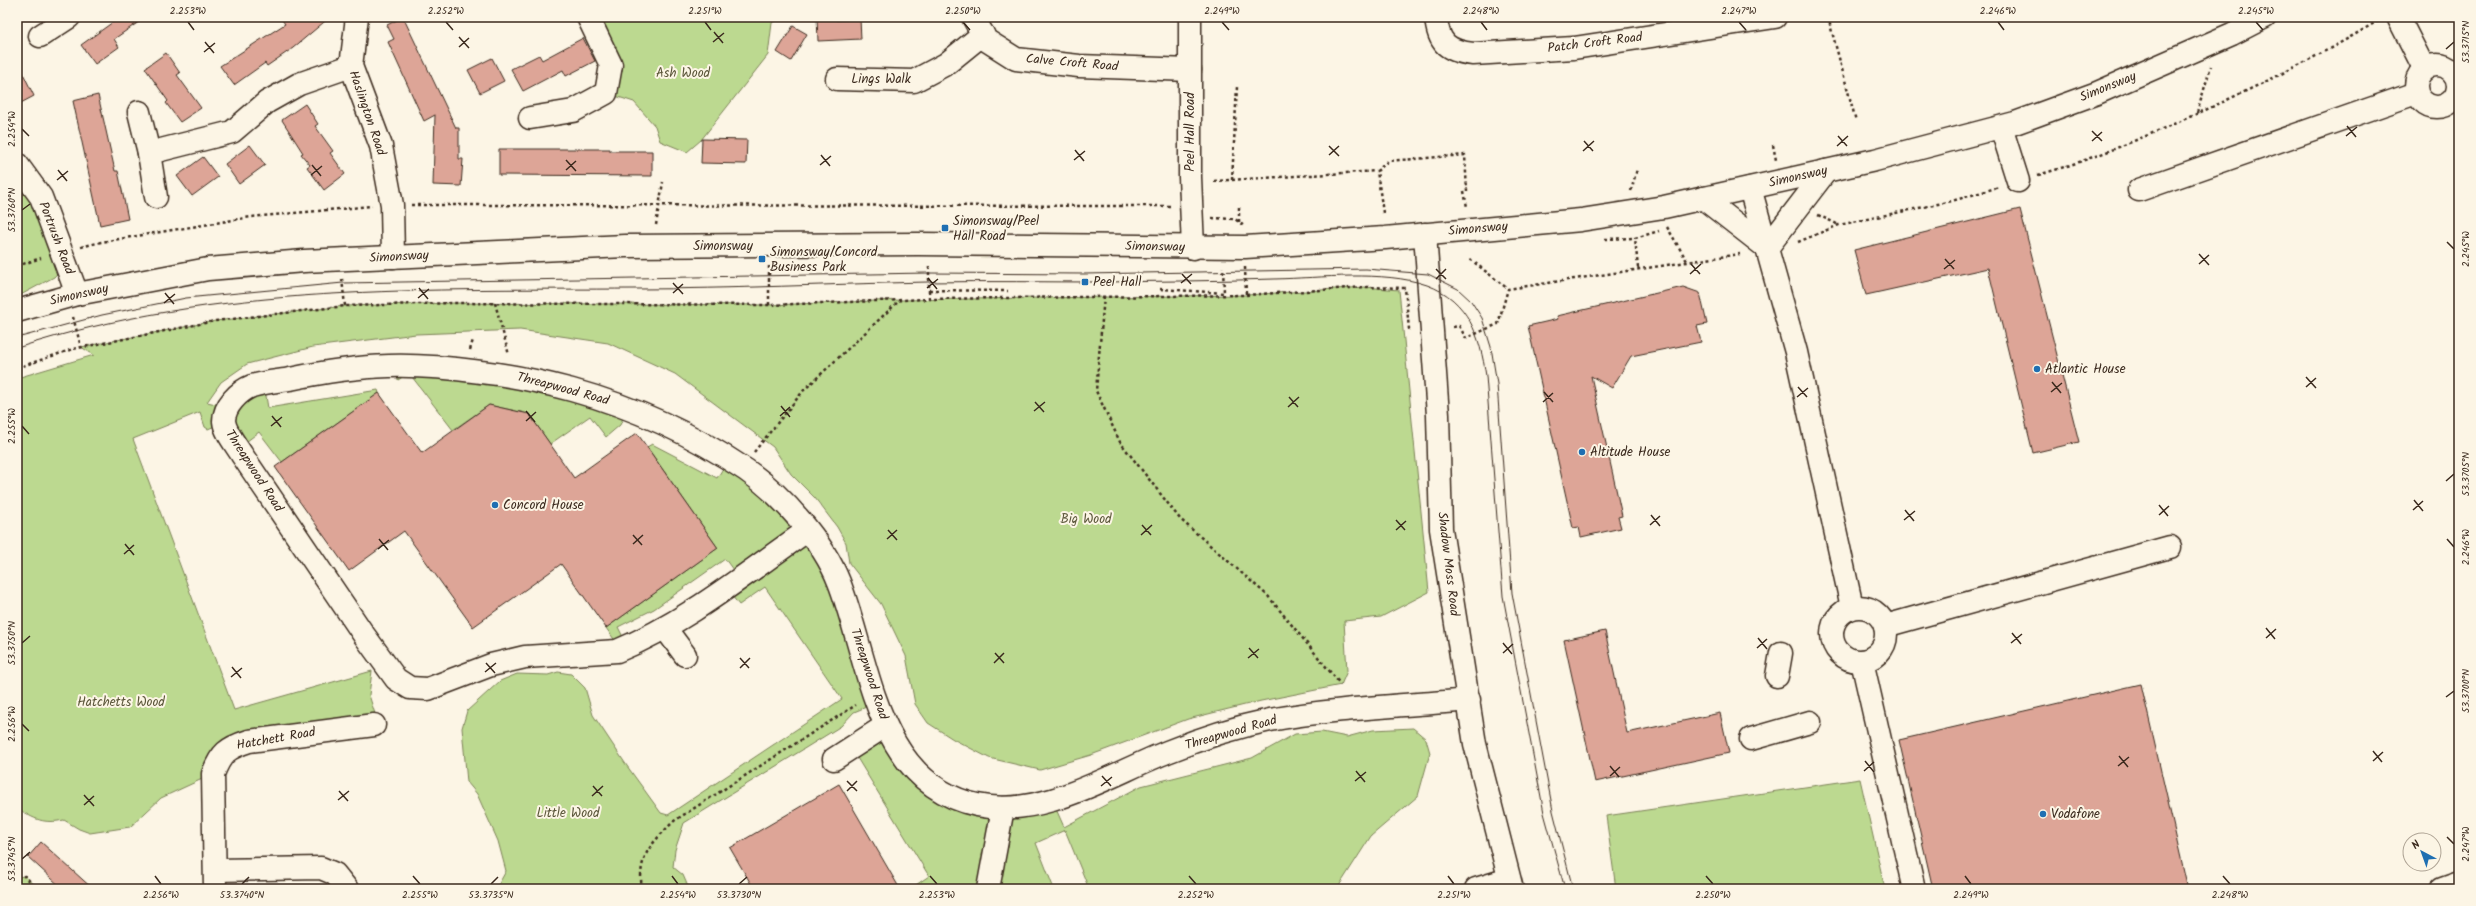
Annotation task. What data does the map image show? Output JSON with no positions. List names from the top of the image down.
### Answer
{
  "streets": {
    "street": [
      "Patch Croft Road",
      "Calve Croft Road",
      "Lings Walk",
      "Simonsway",
      "Haslington Road",
      "Peel Hall Road",
      "Portrush Road",
      "Threapwood Road",
      "Shadow Moss Road",
      "Hatchett Road"
    ]
  },
  "crossings": [
    ["Calve Croft Road", "Lings Walk"],
    ["Calve Croft Road", "Peel Hall Road"],
    ["Simonsway", "Haslington Road"],
    ["Simonsway", "Peel Hall Road"],
    ["Simonsway", "Portrush Road"],
    ["Simonsway", "Shadow Moss Road"],
    ["Threapwood Road", "Shadow Moss Road"]
  ],
  "parks": [
    "Ash Wood",
    "Big Wood",
    "Hatchetts Wood",
    "Little Wood"
  ],
  "places": {
    "transit": ["Simonsway/Peel Hall Road", "Simonsway/Concord Business Park", "Peel Hall"],
    "other": [
      "Atlantic House",
      "Altitude House",
      "Concord House",
      "Vodafone"
    ]
  },
  "north": "top left",
  "coordinates": [
    "2.253°W",
    "2.252°W",
    "2.251°W",
    "2.250°W",
    "2.249°W",
    "2.248°W",
    "2.247°W",
    "2.246°W",
    "2.245°W",
    "53.3715°N",
    "2.254°W",
    "53.3760°N",
    "2.255°W",
    "53.3705°N",
    "53.3750°N",
    "53.3700°N",
    "2.256°W",
    "53.3745°N",
    "53.3740°N",
    "53.3735°N",
    "53.3730°N"
  ]
}
